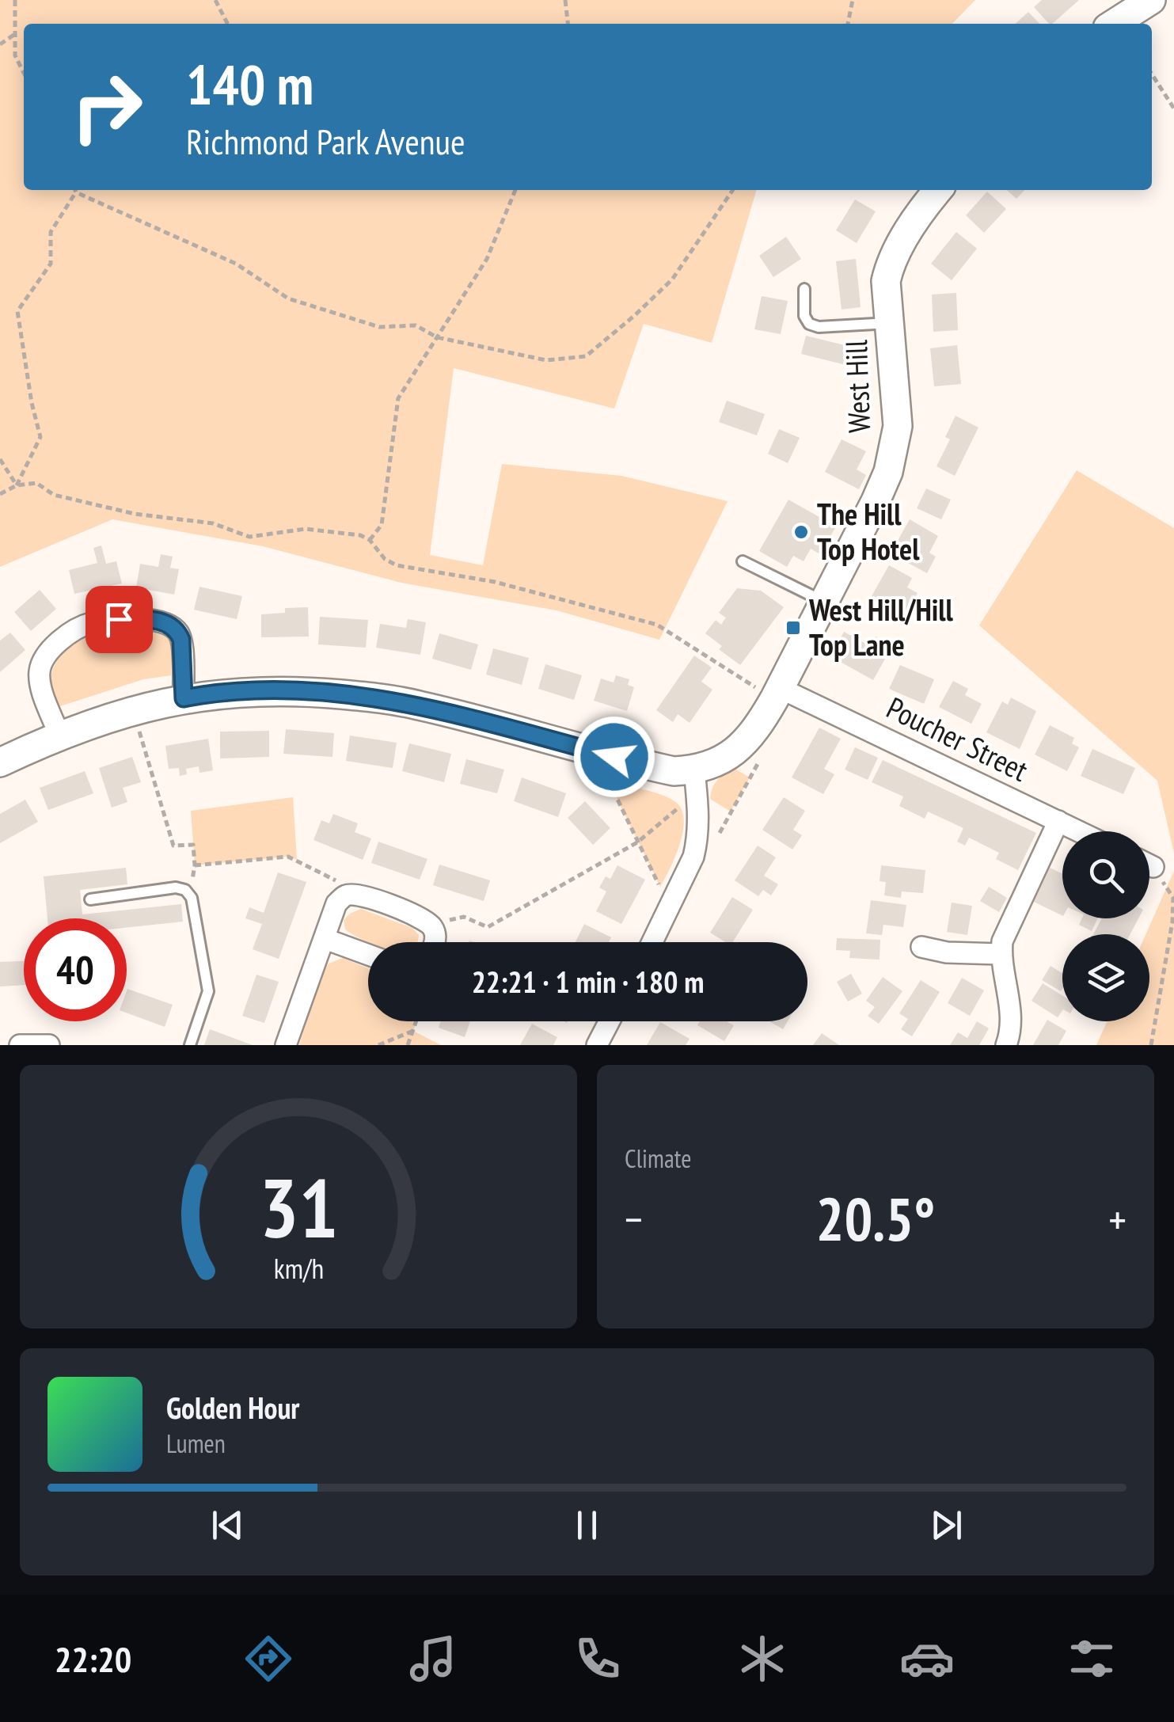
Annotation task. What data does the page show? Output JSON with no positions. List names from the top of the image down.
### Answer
{
  "streets": {
    "street": ["West Hill", "Poucher Street"]
  },
  "crossings": [
    ["West Hill", "Poucher Street"]
  ],
  "places": {
    "other": ["The Hill Top Hotel"],
    "transit": ["West Hill/Hill Top Lane"]
  },
  "page": {
    "turn": ["140 m", "Richmond Park Avenue"],
    "limit": "40",
    "trip": "22:21 · 1 min · 180 m",
    "tile": "Climate",
    "heat": ["−", "20.5°", "+"],
    "song": ["Golden Hour", "Lumen"],
    "tabs": "22:20",
    "gauge": ["31", "km/h"]
  }
}
